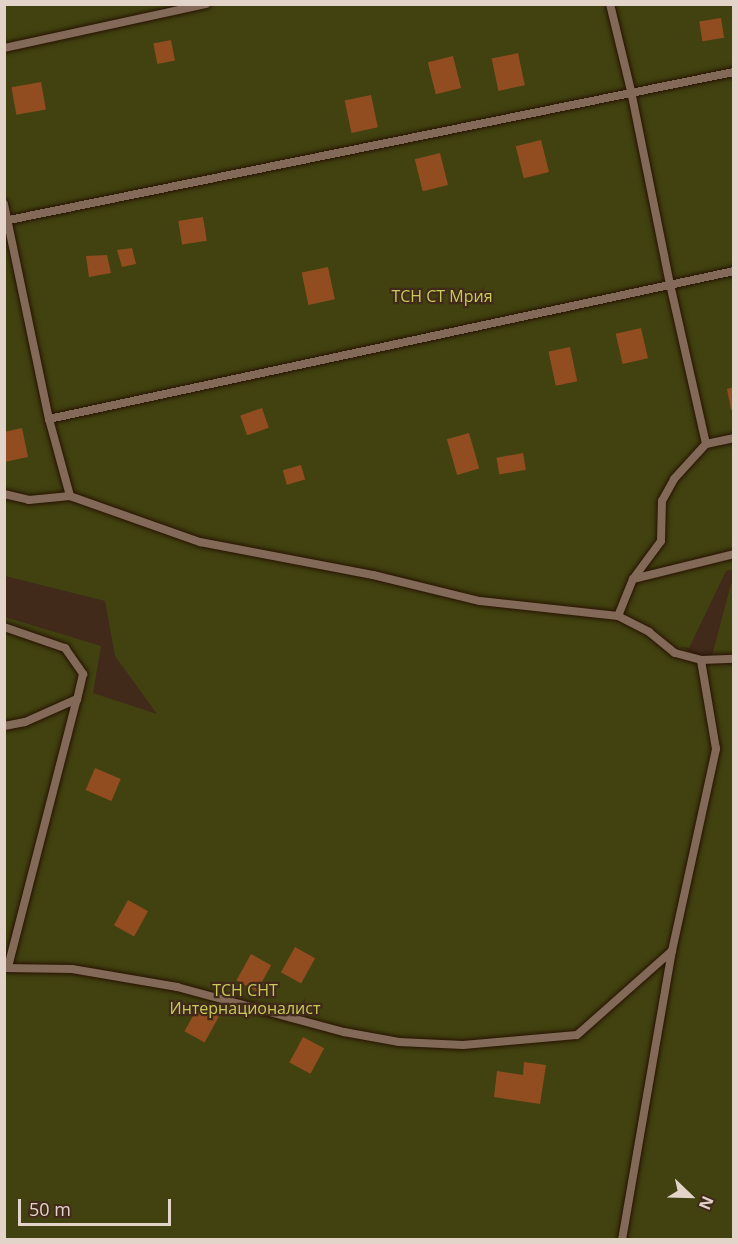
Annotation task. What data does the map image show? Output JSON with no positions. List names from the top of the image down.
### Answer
{
  "parks": ["ТСН СТ Мрия", "ТСН СНТ Интернационалист"],
  "scale_bar": "50 m",
  "north": "bottom right"
}
